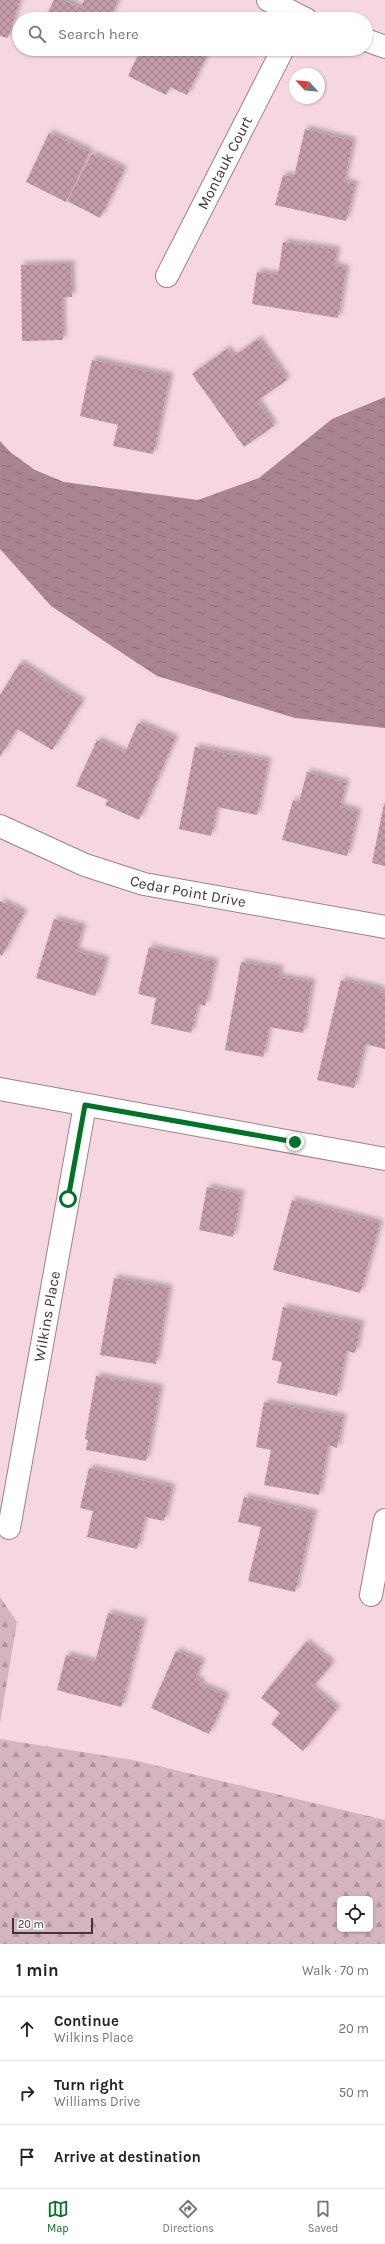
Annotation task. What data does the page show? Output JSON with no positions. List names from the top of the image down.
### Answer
{
  "streets": {
    "street": ["Montauk Court", "Cedar Point Drive", "Wilkins Place"]
  },
  "scale_bar": "20 m",
  "north": "top left",
  "page": {
    "search": "Search here",
    "scale": "20 m",
    "heading": ["1 min", "Walk · 70 m"],
    "list": [
      ["Continue", "Wilkins Place", "20 m"],
      ["Turn right", "Williams Drive", "50 m"],
      "Arrive at destination"
    ],
    "nav": ["Map", "Directions", "Saved"]
  }
}
